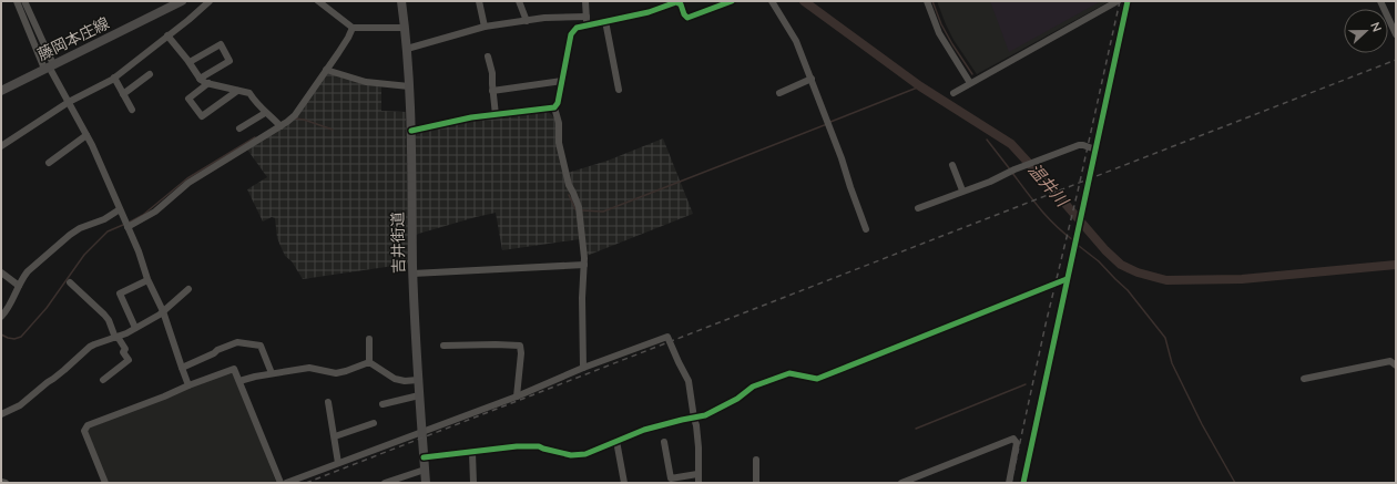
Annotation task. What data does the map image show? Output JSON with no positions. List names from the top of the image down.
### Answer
{
  "streets": {
    "main road": ["藤岡本庄線", "吉井街道"]
  },
  "water": ["温井川"],
  "north": "right"
}
